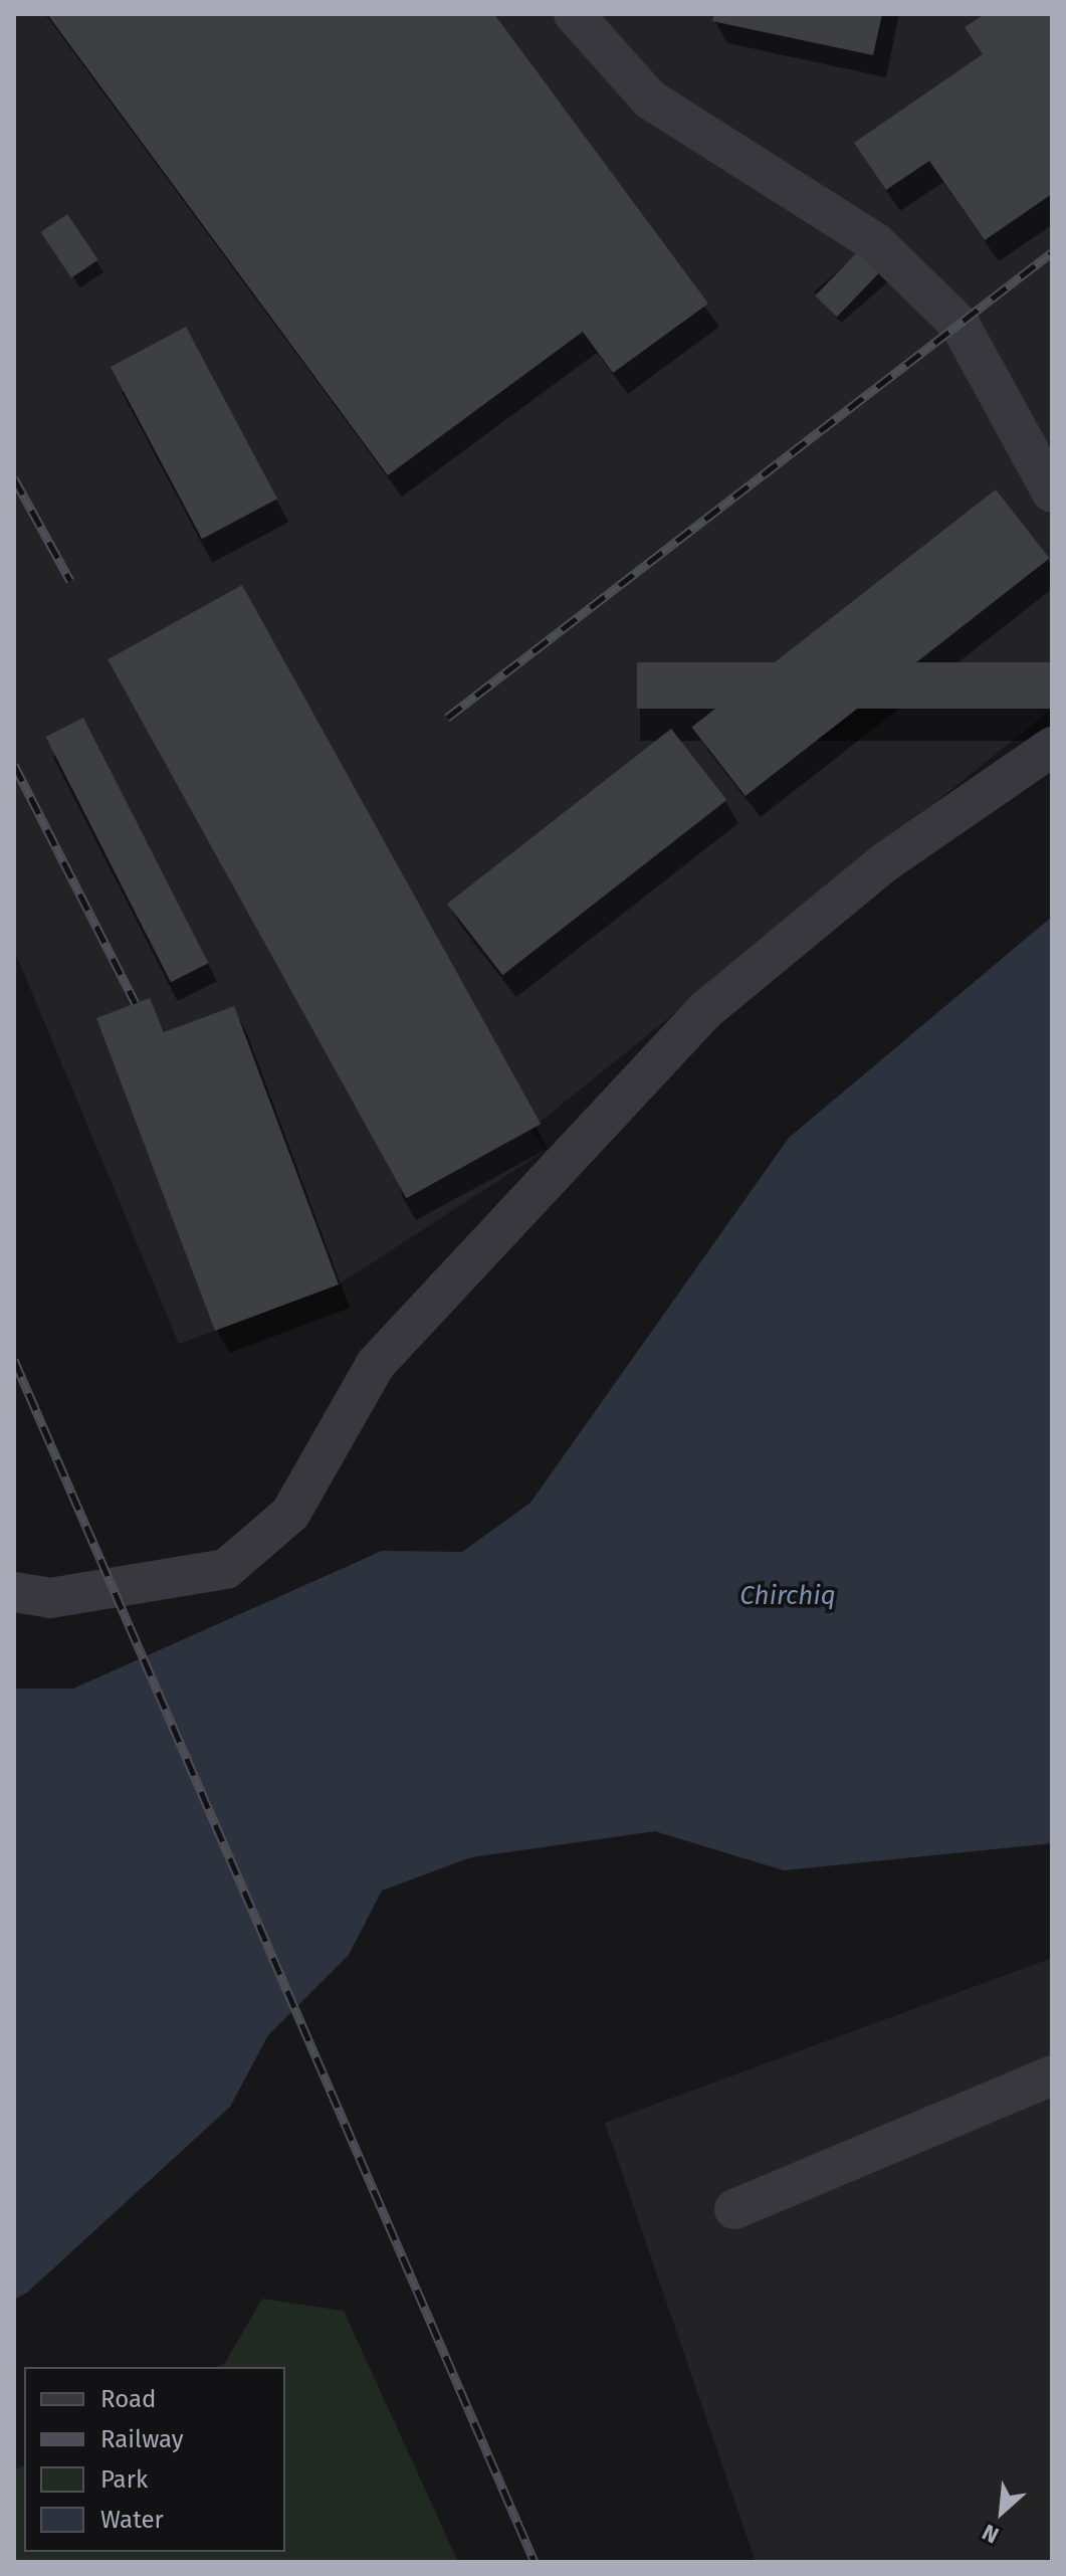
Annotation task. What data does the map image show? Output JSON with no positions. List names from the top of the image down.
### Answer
{
  "water": ["Chirchiq"],
  "legend": [
    "Road",
    "Railway",
    "Park",
    "Water"
  ],
  "north": "bottom left"
}
